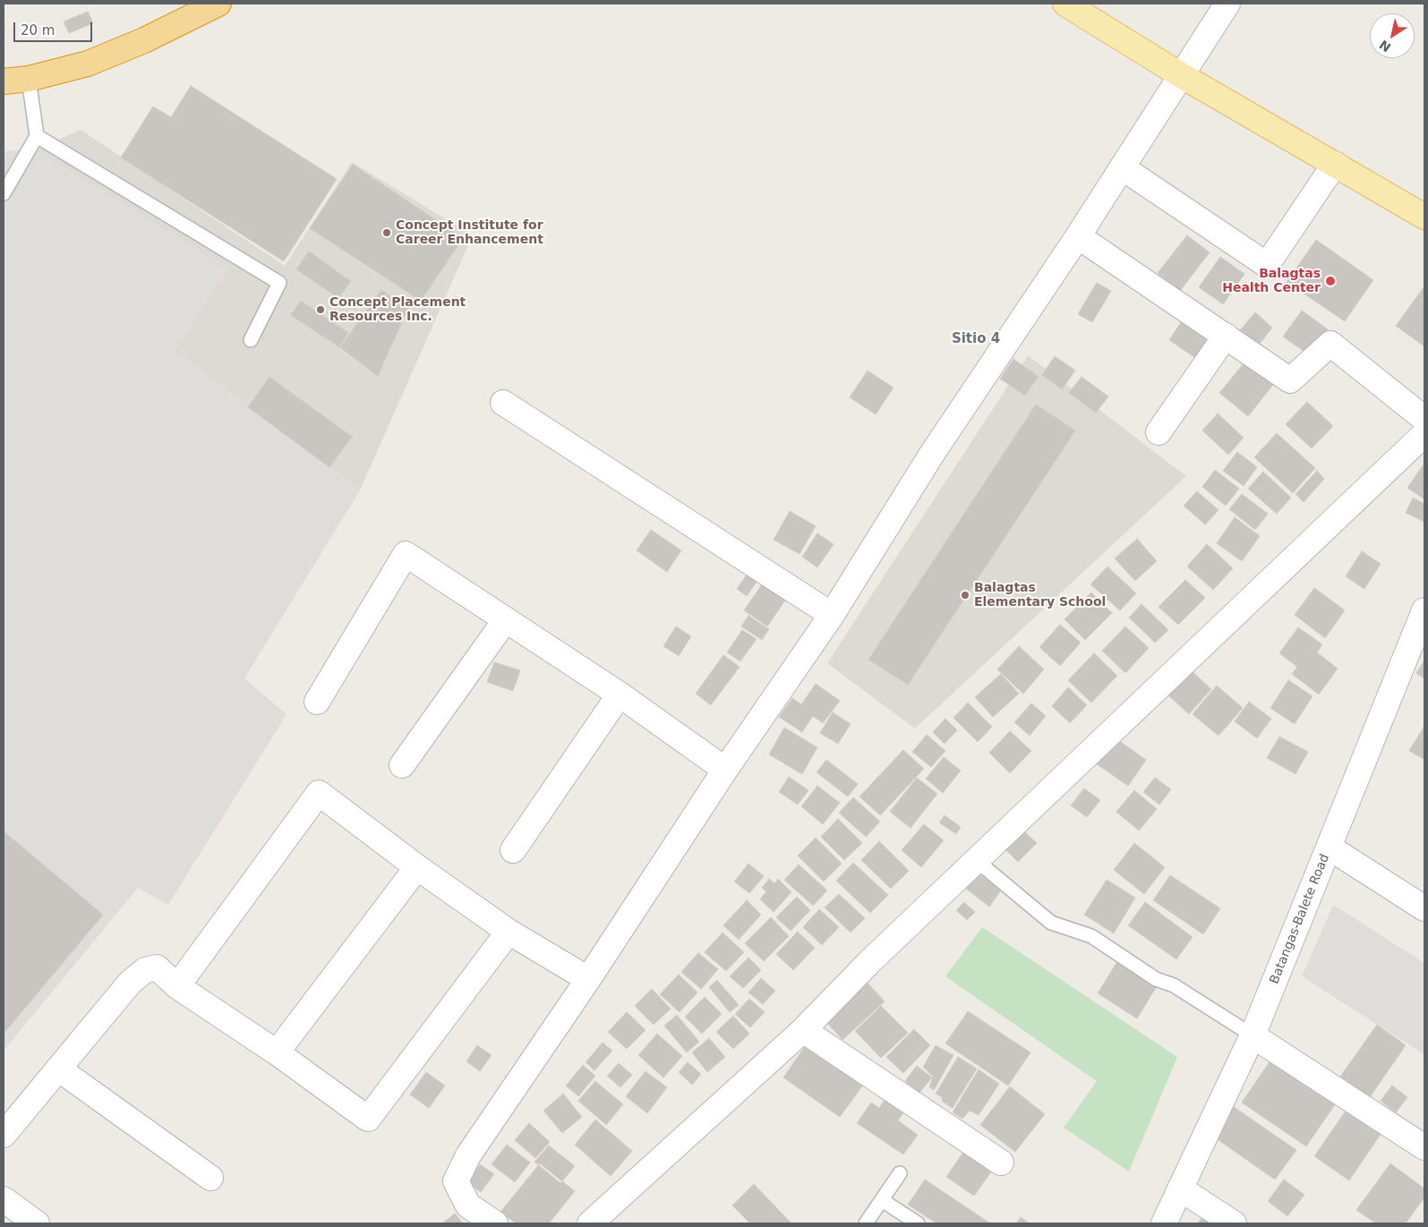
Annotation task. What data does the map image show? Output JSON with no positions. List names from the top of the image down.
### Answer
{
  "streets": {
    "street": ["Batangas-Balete Road"]
  },
  "districts": ["Sitio 4"],
  "places": [
    "Concept Institute for Career Enhancement",
    "Balagtas Health Center",
    "Concept Placement Resources Inc.",
    "Balagtas Elementary School"
  ],
  "scale_bar": "20 m",
  "north": "bottom left"
}
